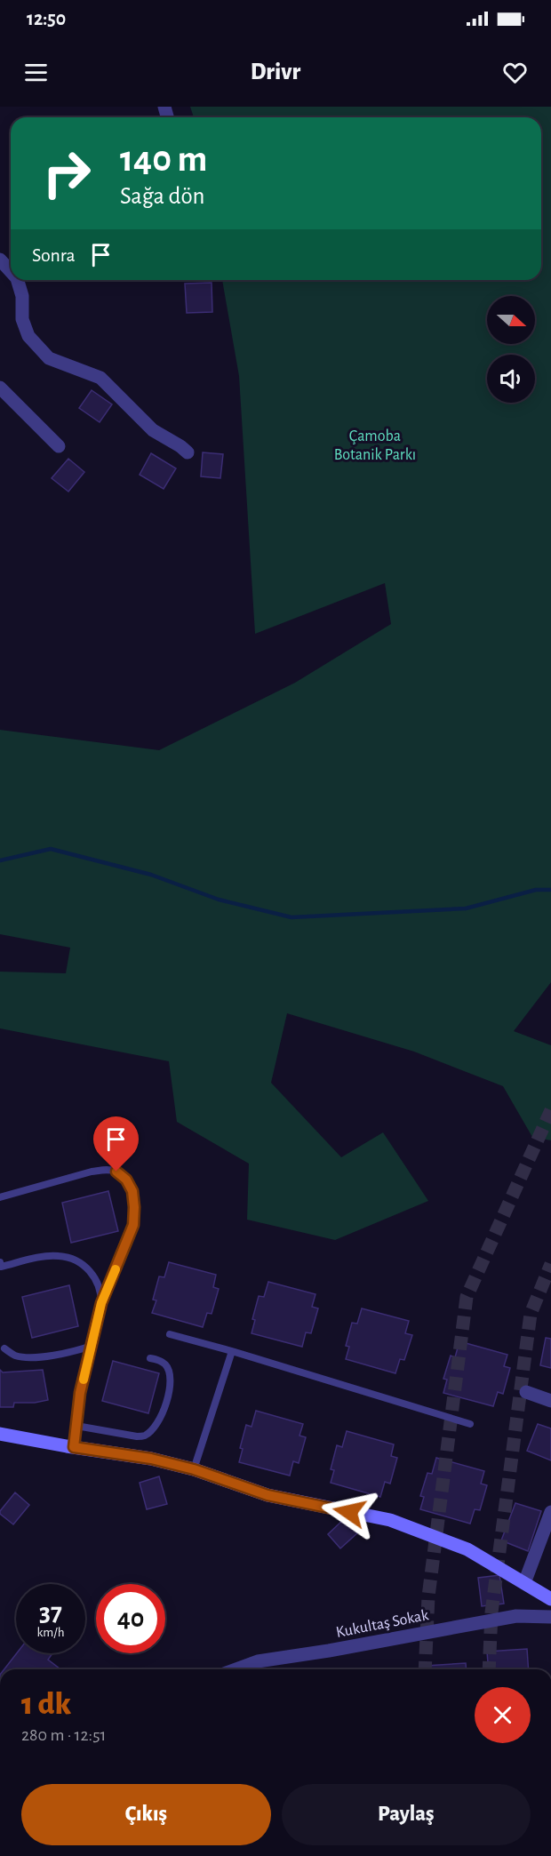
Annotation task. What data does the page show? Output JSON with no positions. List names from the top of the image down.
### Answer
{
  "streets": {
    "street": ["Kukultaş Sokak"]
  },
  "parks": ["Çamoba Botanik Parkı"],
  "north": "right",
  "page": {
    "status": "12:50",
    "header": "Drivr",
    "turn": ["140 m", "Sağa dön"],
    "then": "Sonra",
    "speed": "37 km/h",
    "limit": "40",
    "heading": ["1 dk", "280 m · 12:51"],
    "buttons": ["Çıkış", "Paylaş"]
  }
}
